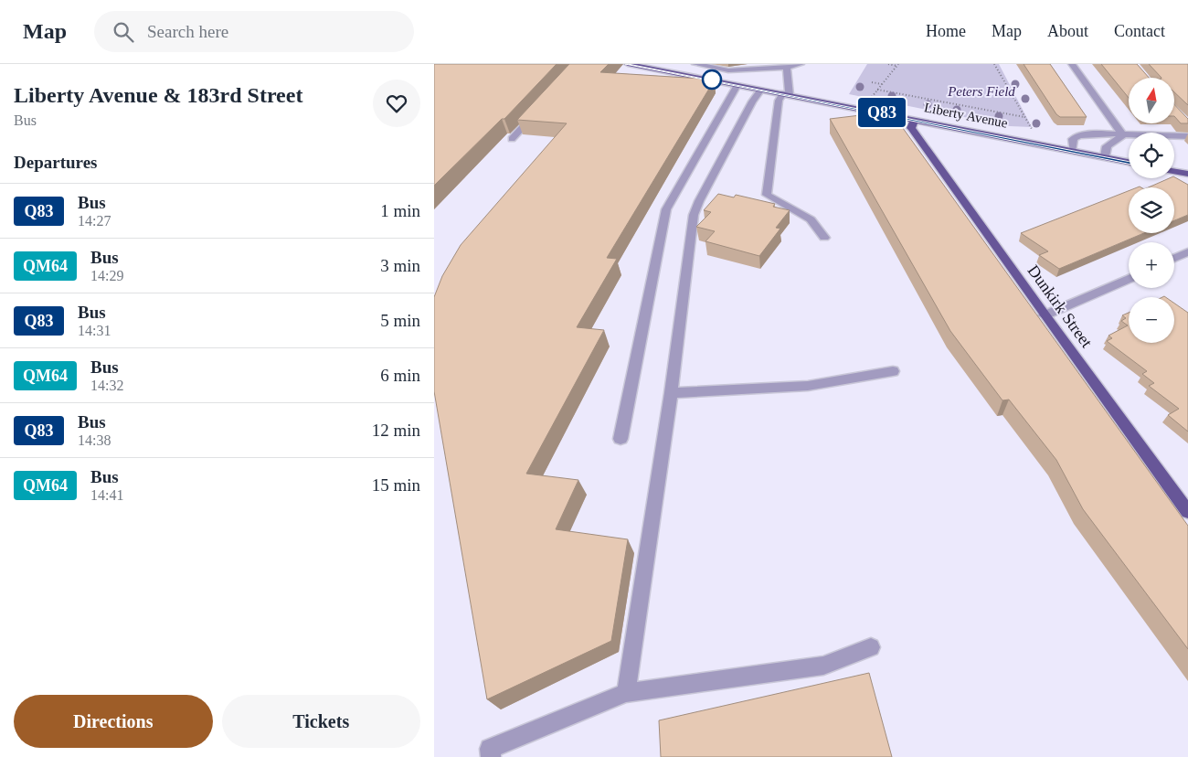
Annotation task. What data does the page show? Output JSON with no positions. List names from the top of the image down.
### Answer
{
  "streets": {
    "main road": ["Liberty Avenue", "Dunkirk Street"]
  },
  "crossings": [
    ["Liberty Avenue", "Dunkirk Street"]
  ],
  "parks": ["Peters Field"],
  "lines": ["bus line Q83"],
  "north": "top",
  "page": {
    "header": "Map",
    "search": "Search here",
    "nav": [
      "Home",
      "Map",
      "About",
      "Contact"
    ],
    "heading": [
      ["Liberty Avenue & 183rd Street", "Bus"],
      "Departures"
    ],
    "on_map": "Q83",
    "map_buttons": ["+", "−"],
    "list": [
      {
        "mark": "Q83",
        "name": "Bus",
        "note": "14:27",
        "value": "1 min"
      },
      {
        "mark": "QM64",
        "name": "Bus",
        "note": "14:29",
        "value": "3 min"
      },
      {
        "mark": "Q83",
        "name": "Bus",
        "note": "14:31",
        "value": "5 min"
      },
      {
        "mark": "QM64",
        "name": "Bus",
        "note": "14:32",
        "value": "6 min"
      },
      {
        "mark": "Q83",
        "name": "Bus",
        "note": "14:38",
        "value": "12 min"
      },
      {
        "mark": "QM64",
        "name": "Bus",
        "note": "14:41",
        "value": "15 min"
      }
    ],
    "buttons": ["Directions", "Tickets"]
  }
}
